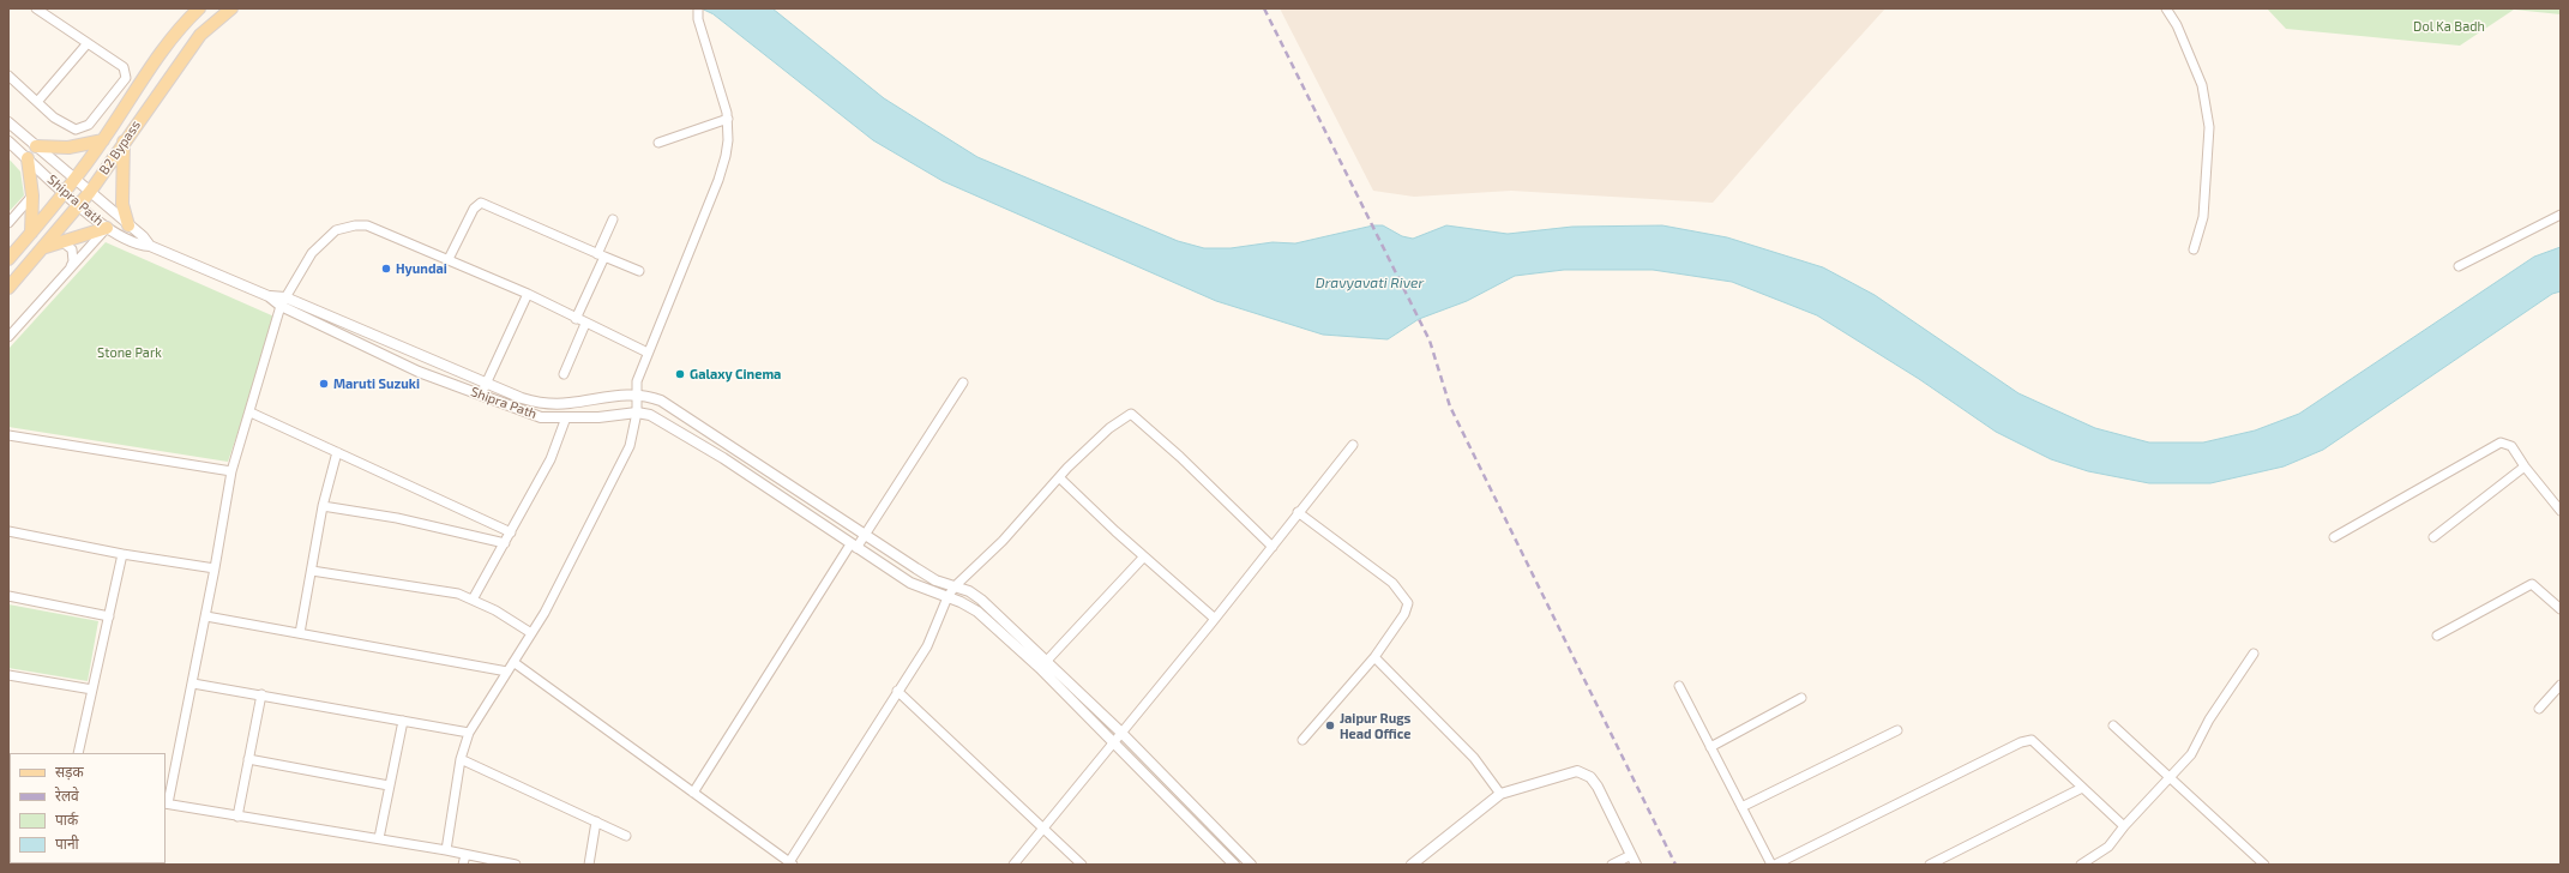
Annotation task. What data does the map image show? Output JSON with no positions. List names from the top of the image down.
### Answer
{
  "streets": {
    "main road": ["B2 Bypass"],
    "street": ["Shipra Path"]
  },
  "crossings": [
    ["B2 Bypass", "Shipra Path"]
  ],
  "water": ["Dravyavati River"],
  "parks": ["Dol Ka Badh", "Stone Park"],
  "places": [
    "Hyundai",
    "Galaxy Cinema",
    "Maruti Suzuki",
    "Jaipur Rugs Head Office"
  ],
  "legend": [
    "सड़क",
    "रेलवे",
    "पार्क",
    "पानी"
  ]
}
